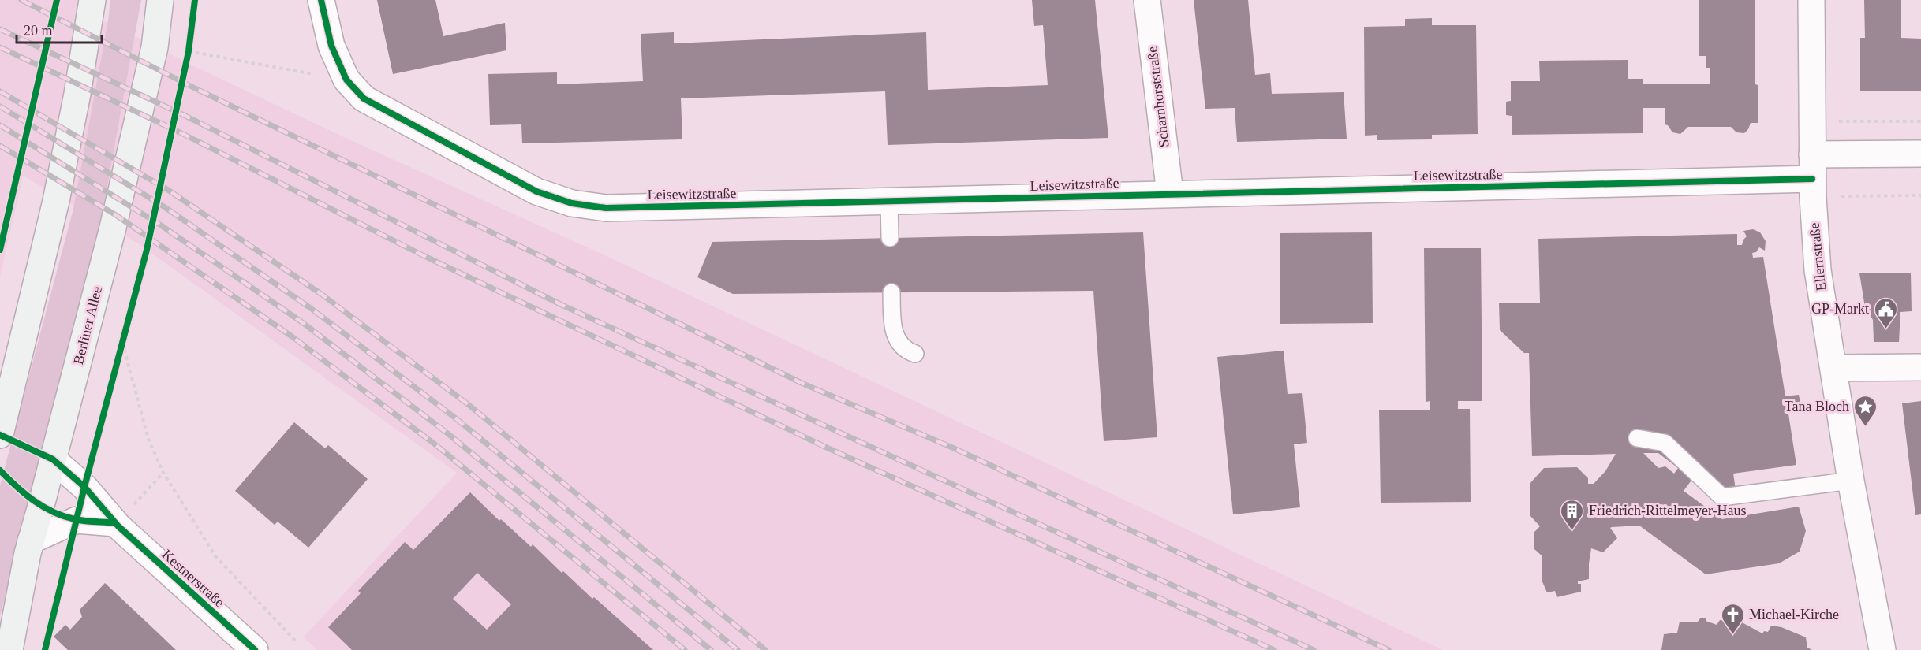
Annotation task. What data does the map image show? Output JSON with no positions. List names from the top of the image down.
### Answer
{
  "streets": {
    "main road": ["Berliner Allee"],
    "street": [
      "Scharnhorststraße",
      "Leisewitzstraße",
      "Ellernstraße",
      "Kestnerstraße"
    ]
  },
  "crossings": [
    ["Scharnhorststraße", "Leisewitzstraße"],
    ["Leisewitzstraße", "Ellernstraße"],
    ["Berliner Allee", "Kestnerstraße"]
  ],
  "places": {
    "public building": ["GP-Markt"],
    "place": ["Tana Bloch"],
    "building": ["Friedrich-Rittelmeyer-Haus"],
    "church": ["Michael-Kirche"]
  },
  "scale_bar": "20 m"
}
